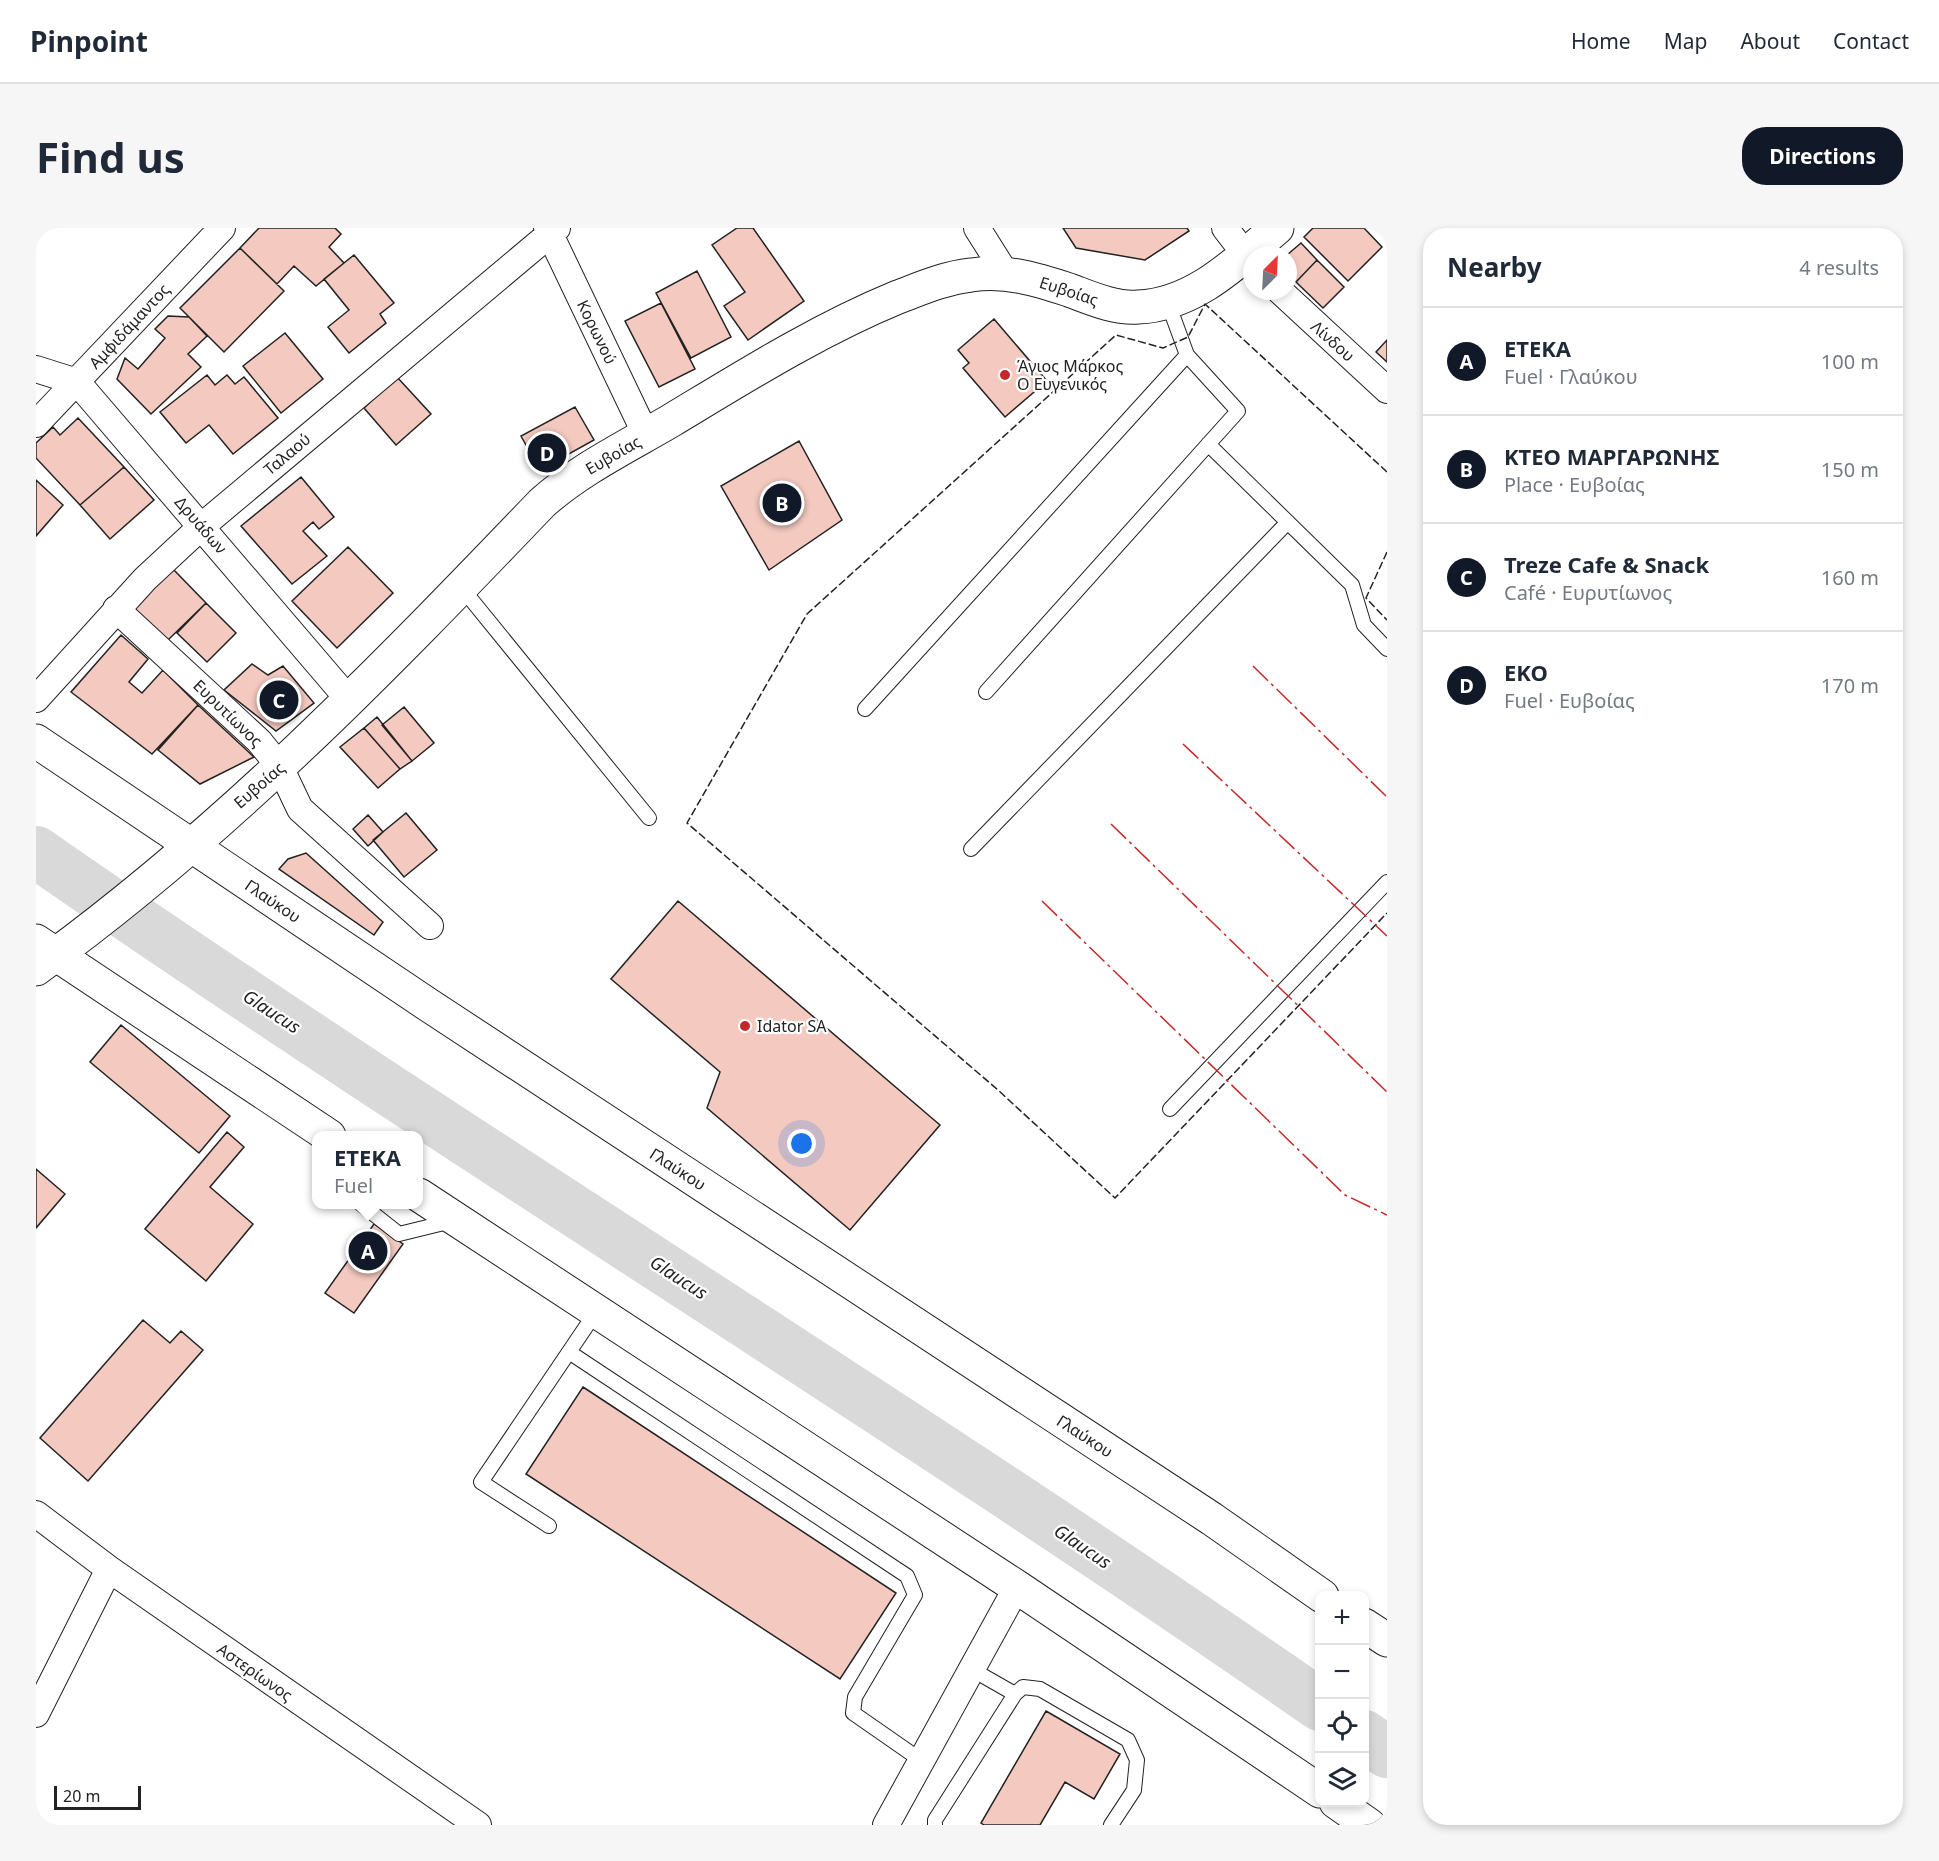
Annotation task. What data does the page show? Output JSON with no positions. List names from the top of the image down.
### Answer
{
  "streets": {
    "main road": ["Ευβοίας", "Γλαύκου"],
    "street": [
      "Αμφιδάμαντος",
      "Κορωνού",
      "Λίνδου",
      "Ταλαού",
      "Δρυάδων",
      "Ευρυτίωνος",
      "Αστερίωνος"
    ]
  },
  "crossings": [
    ["Ευβοίας", "Κορωνού"],
    ["Ευβοίας", "Δρυάδων"],
    ["Ευβοίας", "Ευρυτίωνος"],
    ["Ευβοίας", "Γλαύκου"],
    ["Αμφιδάμαντος", "Δρυάδων"],
    ["Κορωνού", "Ταλαού"],
    ["Ταλαού", "Δρυάδων"],
    ["Ταλαού", "Ευρυτίωνος"]
  ],
  "water": ["Glaucus"],
  "places": ["Άγιος Μάρκος Ο Ευγενικός", "Idator SA"],
  "scale_bar": "20 m",
  "north": "top right",
  "page": {
    "header": "Pinpoint",
    "nav": [
      "Home",
      "Map",
      "About",
      "Contact"
    ],
    "buttons": "Directions",
    "title": "Find us",
    "heading": ["Nearby", "4 results"],
    "list": [
      {
        "mark": "A",
        "name": "ΕΤΕΚΑ",
        "note": "Fuel · Γλαύκου",
        "value": "100 m"
      },
      {
        "mark": "B",
        "name": "ΚΤΕΟ ΜΑΡΓΑΡΩΝΗΣ",
        "note": "Place · Ευβοίας",
        "value": "150 m"
      },
      {
        "mark": "C",
        "name": "Treze Cafe & Snack",
        "note": "Café · Ευρυτίωνος",
        "value": "160 m"
      },
      {
        "mark": "D",
        "name": "ΕΚΟ",
        "note": "Fuel · Ευβοίας",
        "value": "170 m"
      }
    ],
    "pins": [
      "D",
      "B",
      "C",
      "A"
    ],
    "popup": ["ΕΤΕΚΑ", "Fuel"],
    "map_buttons": ["+", "−"],
    "scale": "20 m"
  }
}
